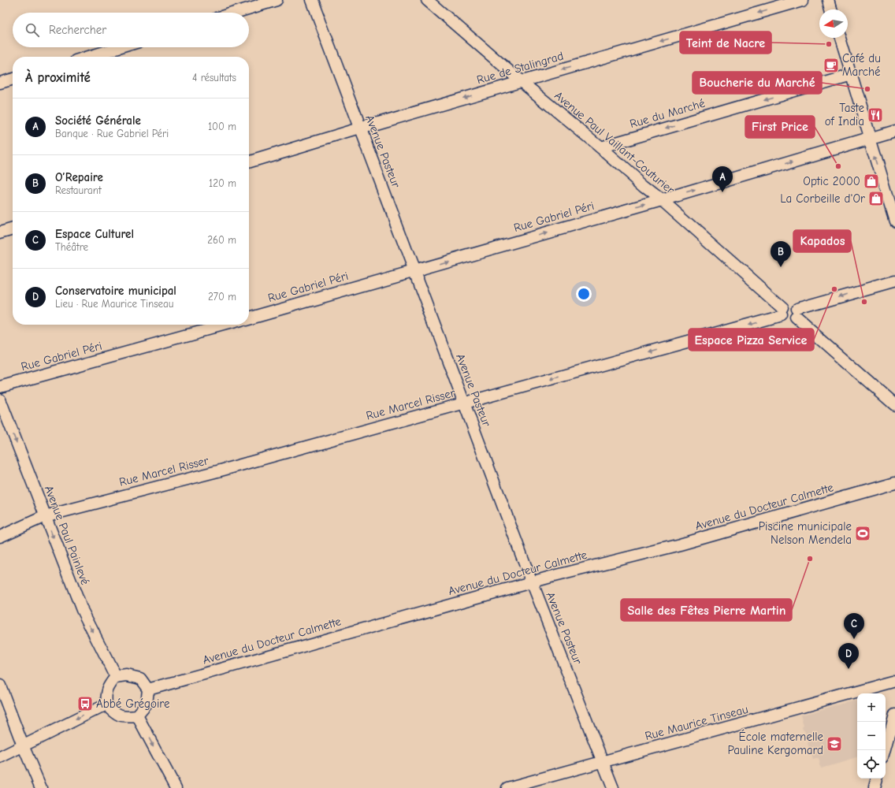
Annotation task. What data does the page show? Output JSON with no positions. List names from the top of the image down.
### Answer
{
  "streets": {
    "street": [
      "Rue de Stalingrad",
      "Rue du Marché",
      "Avenue Paul Vaillant-Couturier",
      "Avenue Pasteur",
      "Rue Gabriel Péri",
      "Rue Marcel Risser",
      "Avenue du Docteur Calmette",
      "Avenue Paul Painlevé",
      "Rue Maurice Tinseau"
    ]
  },
  "crossings": [
    ["Rue de Stalingrad", "Avenue Paul Vaillant-Couturier"],
    ["Rue de Stalingrad", "Avenue Pasteur"],
    ["Rue du Marché", "Avenue Paul Vaillant-Couturier"],
    ["Avenue Paul Vaillant-Couturier", "Rue Gabriel Péri"],
    ["Avenue Paul Vaillant-Couturier", "Rue Marcel Risser"],
    ["Avenue Pasteur", "Rue Gabriel Péri"],
    ["Avenue Pasteur", "Rue Marcel Risser"],
    ["Avenue Pasteur", "Avenue du Docteur Calmette"],
    ["Avenue Pasteur", "Rue Maurice Tinseau"],
    ["Rue Marcel Risser", "Avenue Paul Painlevé"],
    ["Avenue du Docteur Calmette", "Avenue Paul Painlevé"]
  ],
  "one_way": [
    "Rue de Stalingrad",
    "Rue du Marché",
    "Rue Gabriel Péri",
    "Rue Marcel Risser",
    "Avenue Paul Painlevé"
  ],
  "places": {
    "other": [
      "Teint de Nacre",
      "Boucherie du Marché",
      "First Price",
      "Espace Pizza Service",
      "Kapados",
      "Salle des Fêtes Pierre Martin"
    ],
    "cafe": ["Café du Marché"],
    "restaurant": ["Taste of India"],
    "shop": ["Optic 2000", "La Corbeille d'Or"],
    "sports": ["Piscine municipale Nelson Mendela"],
    "bus stop": ["Abbé Grégoire"],
    "school or university": ["École maternelle Pauline Kergomard"]
  },
  "north": "left",
  "page": {
    "search": "Rechercher",
    "heading": ["À proximité", "4 résultats"],
    "list": [
      {
        "mark": "A",
        "name": "Société Générale",
        "note": "Banque · Rue Gabriel Péri",
        "value": "100 m"
      },
      {
        "mark": "B",
        "name": "O’Repaire",
        "note": "Restaurant",
        "value": "120 m"
      },
      {
        "mark": "C",
        "name": "Espace Culturel",
        "note": "Théâtre",
        "value": "260 m"
      },
      {
        "mark": "D",
        "name": "Conservatoire municipal",
        "note": "Lieu · Rue Maurice Tinseau",
        "value": "270 m"
      }
    ],
    "pins": [
      "A",
      "B",
      "C",
      "D"
    ],
    "map_buttons": ["+", "−"]
  }
}
